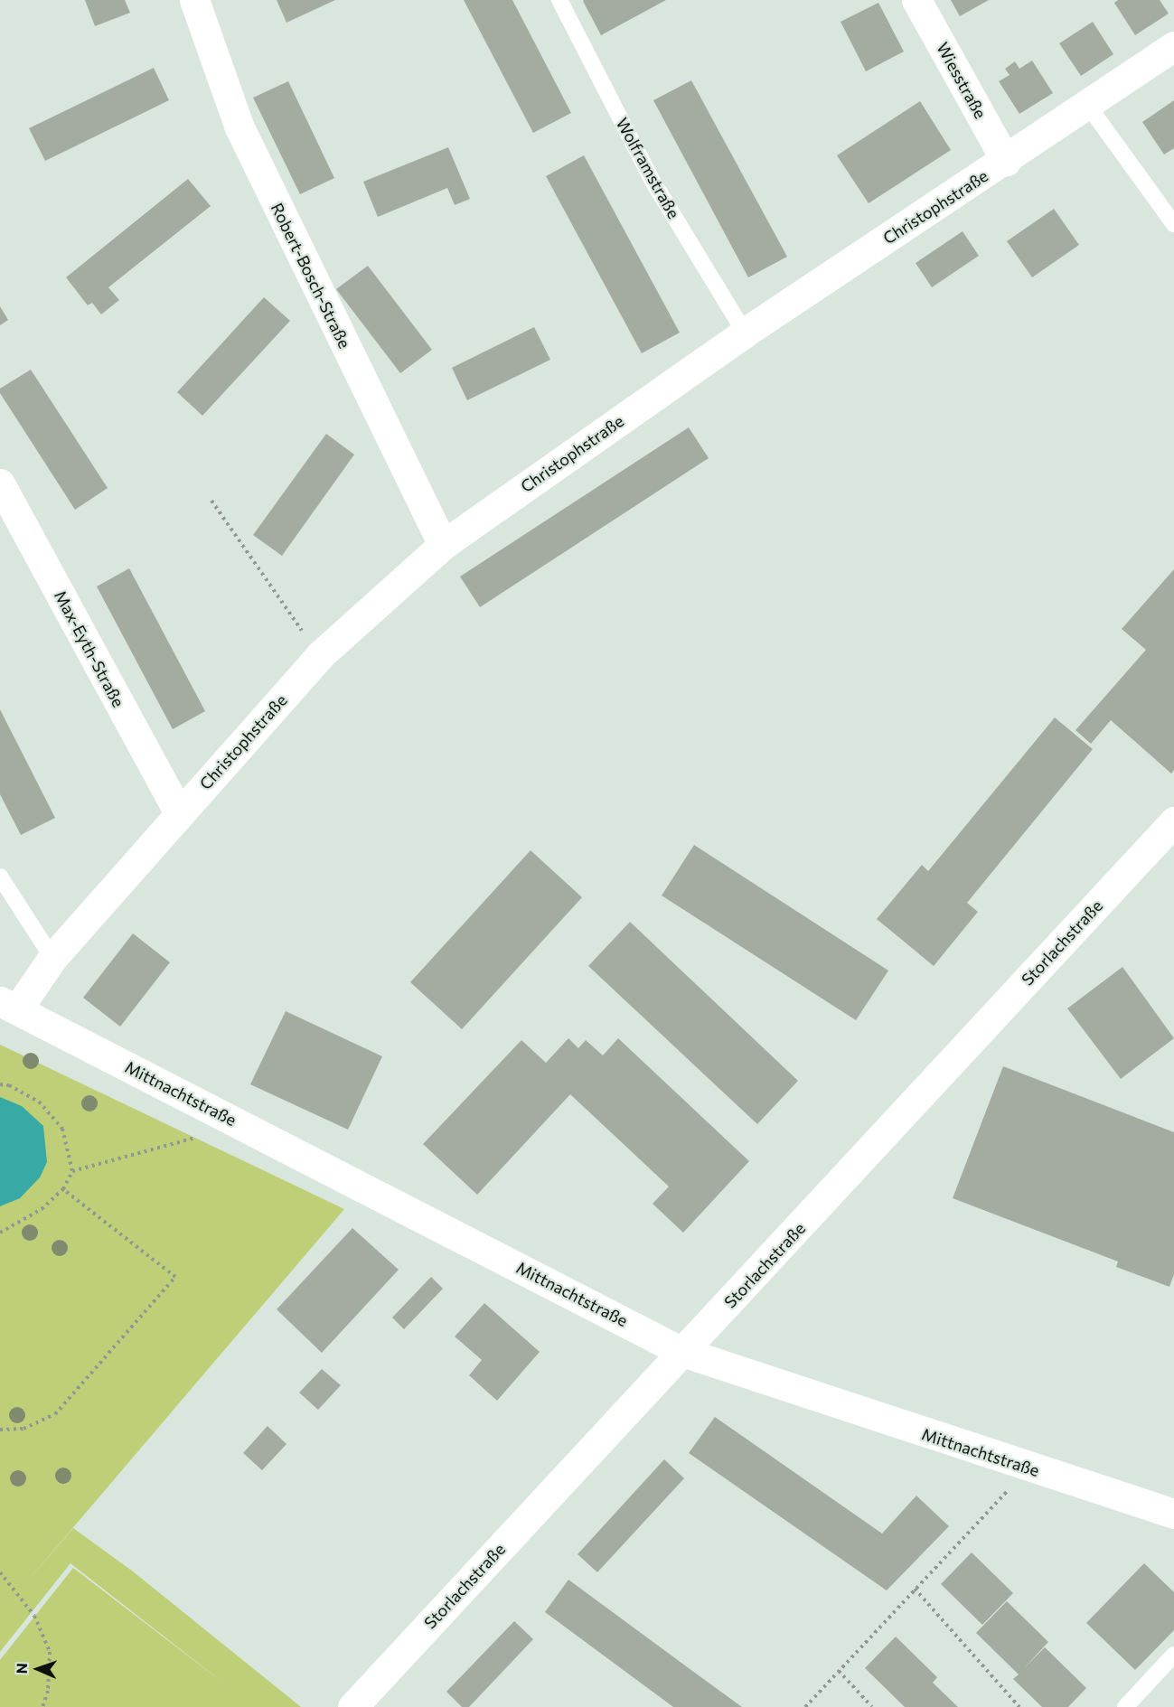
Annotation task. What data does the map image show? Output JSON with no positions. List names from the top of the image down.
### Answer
{
  "streets": {
    "street": [
      "Wiesstraße",
      "Christophstraße",
      "Robert-Bosch-Straße",
      "Max-Eyth-Straße",
      "Storlachstraße",
      "Mittnachtstraße"
    ],
    "lane": ["Wolframstraße"]
  },
  "crossings": [
    ["Wiesstraße", "Christophstraße"],
    ["Wolframstraße", "Christophstraße"],
    ["Christophstraße", "Robert-Bosch-Straße"],
    ["Christophstraße", "Max-Eyth-Straße"],
    ["Christophstraße", "Mittnachtstraße"],
    ["Storlachstraße", "Mittnachtstraße"]
  ],
  "north": "left"
}
